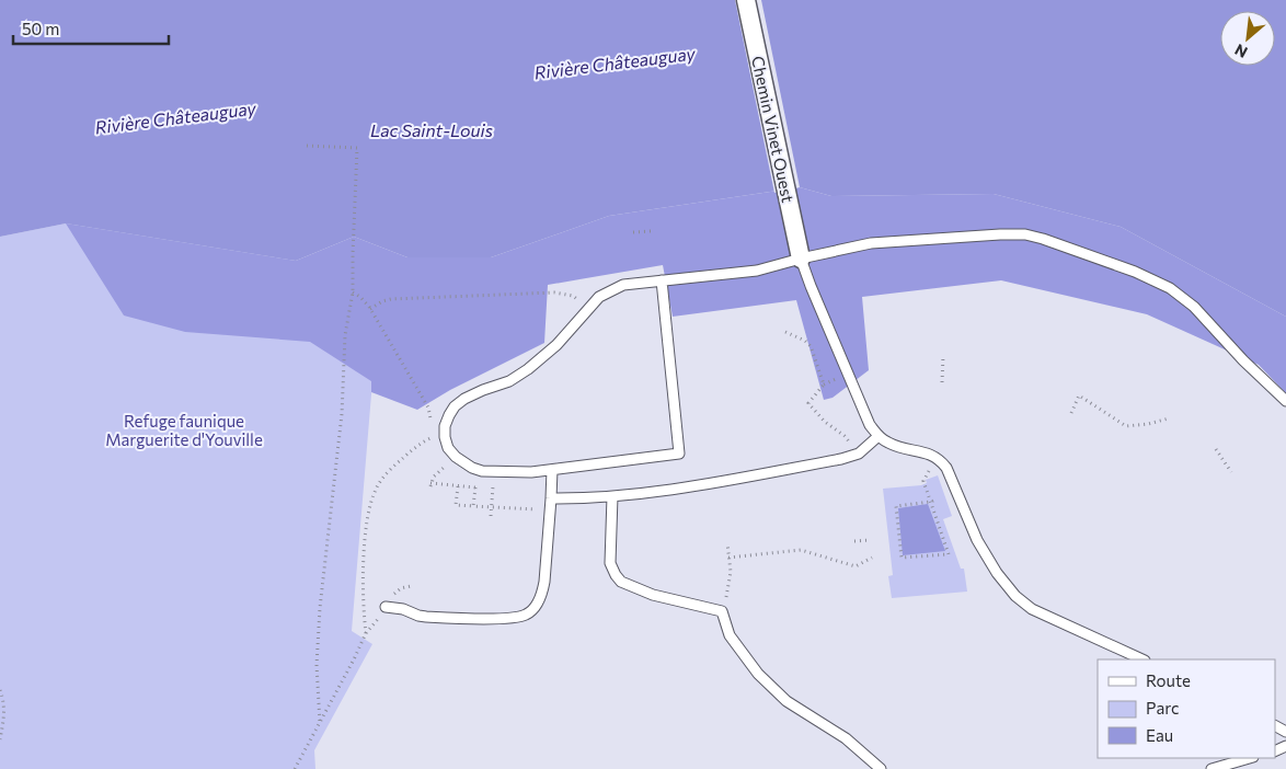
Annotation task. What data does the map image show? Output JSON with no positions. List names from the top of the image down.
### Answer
{
  "streets": {
    "street": ["Chemin Vinet Ouest"]
  },
  "water": ["Rivière Châteauguay", "Lac Saint-Louis"],
  "parks": ["Refuge faunique Marguerite d'Youville"],
  "legend": ["Route", "Parc", "Eau"],
  "scale_bar": "50 m",
  "north": "bottom left"
}
